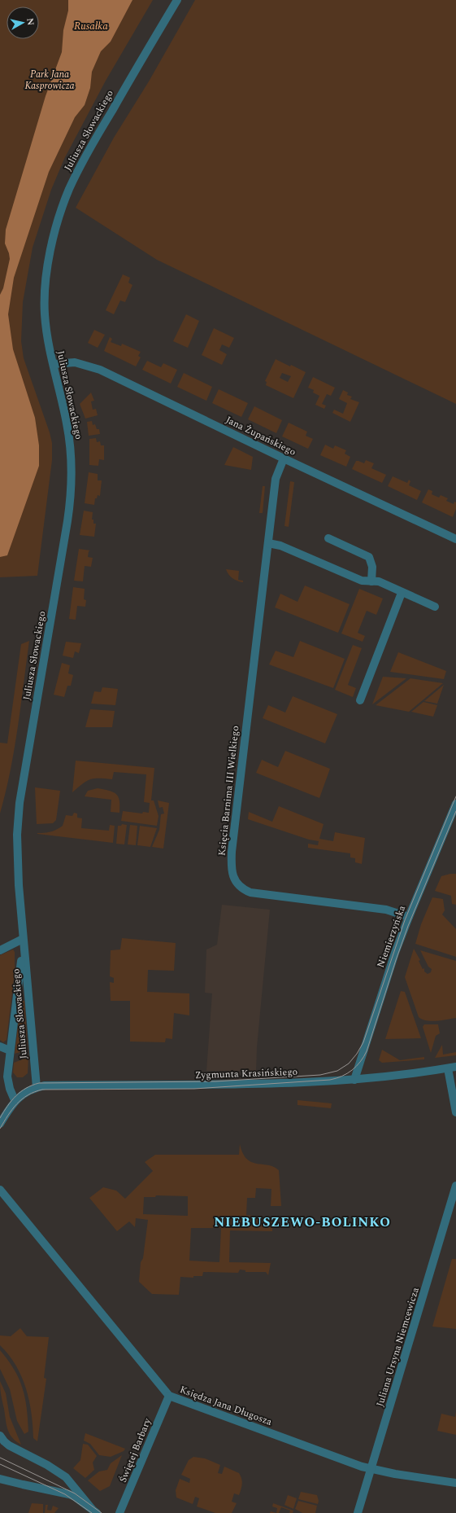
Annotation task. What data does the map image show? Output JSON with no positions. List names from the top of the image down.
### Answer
{
  "streets": {
    "street": [
      "Juliusza Słowackiego",
      "Jana Żupańskiego",
      "Księcia Barnima III Wielkiego",
      "Niemierzyńska",
      "Zygmunta Krasińskiego",
      "Juliana Ursyna Niemcewicza",
      "Księdza Jana Długosza",
      "Świętej Barbary"
    ]
  },
  "crossings": [
    ["Juliusza Słowackiego", "Jana Żupańskiego"],
    ["Juliusza Słowackiego", "Zygmunta Krasińskiego"],
    ["Jana Żupańskiego", "Księcia Barnima III Wielkiego"],
    ["Księcia Barnima III Wielkiego", "Niemierzyńska"],
    ["Niemierzyńska", "Zygmunta Krasińskiego"],
    ["Juliana Ursyna Niemcewicza", "Księdza Jana Długosza"],
    ["Księdza Jana Długosza", "Świętej Barbary"]
  ],
  "districts": ["NIEBUSZEWO-BOLINKO"],
  "water": ["Rusałka"],
  "parks": ["Park Jana Kasprowicza"],
  "north": "right"
}
